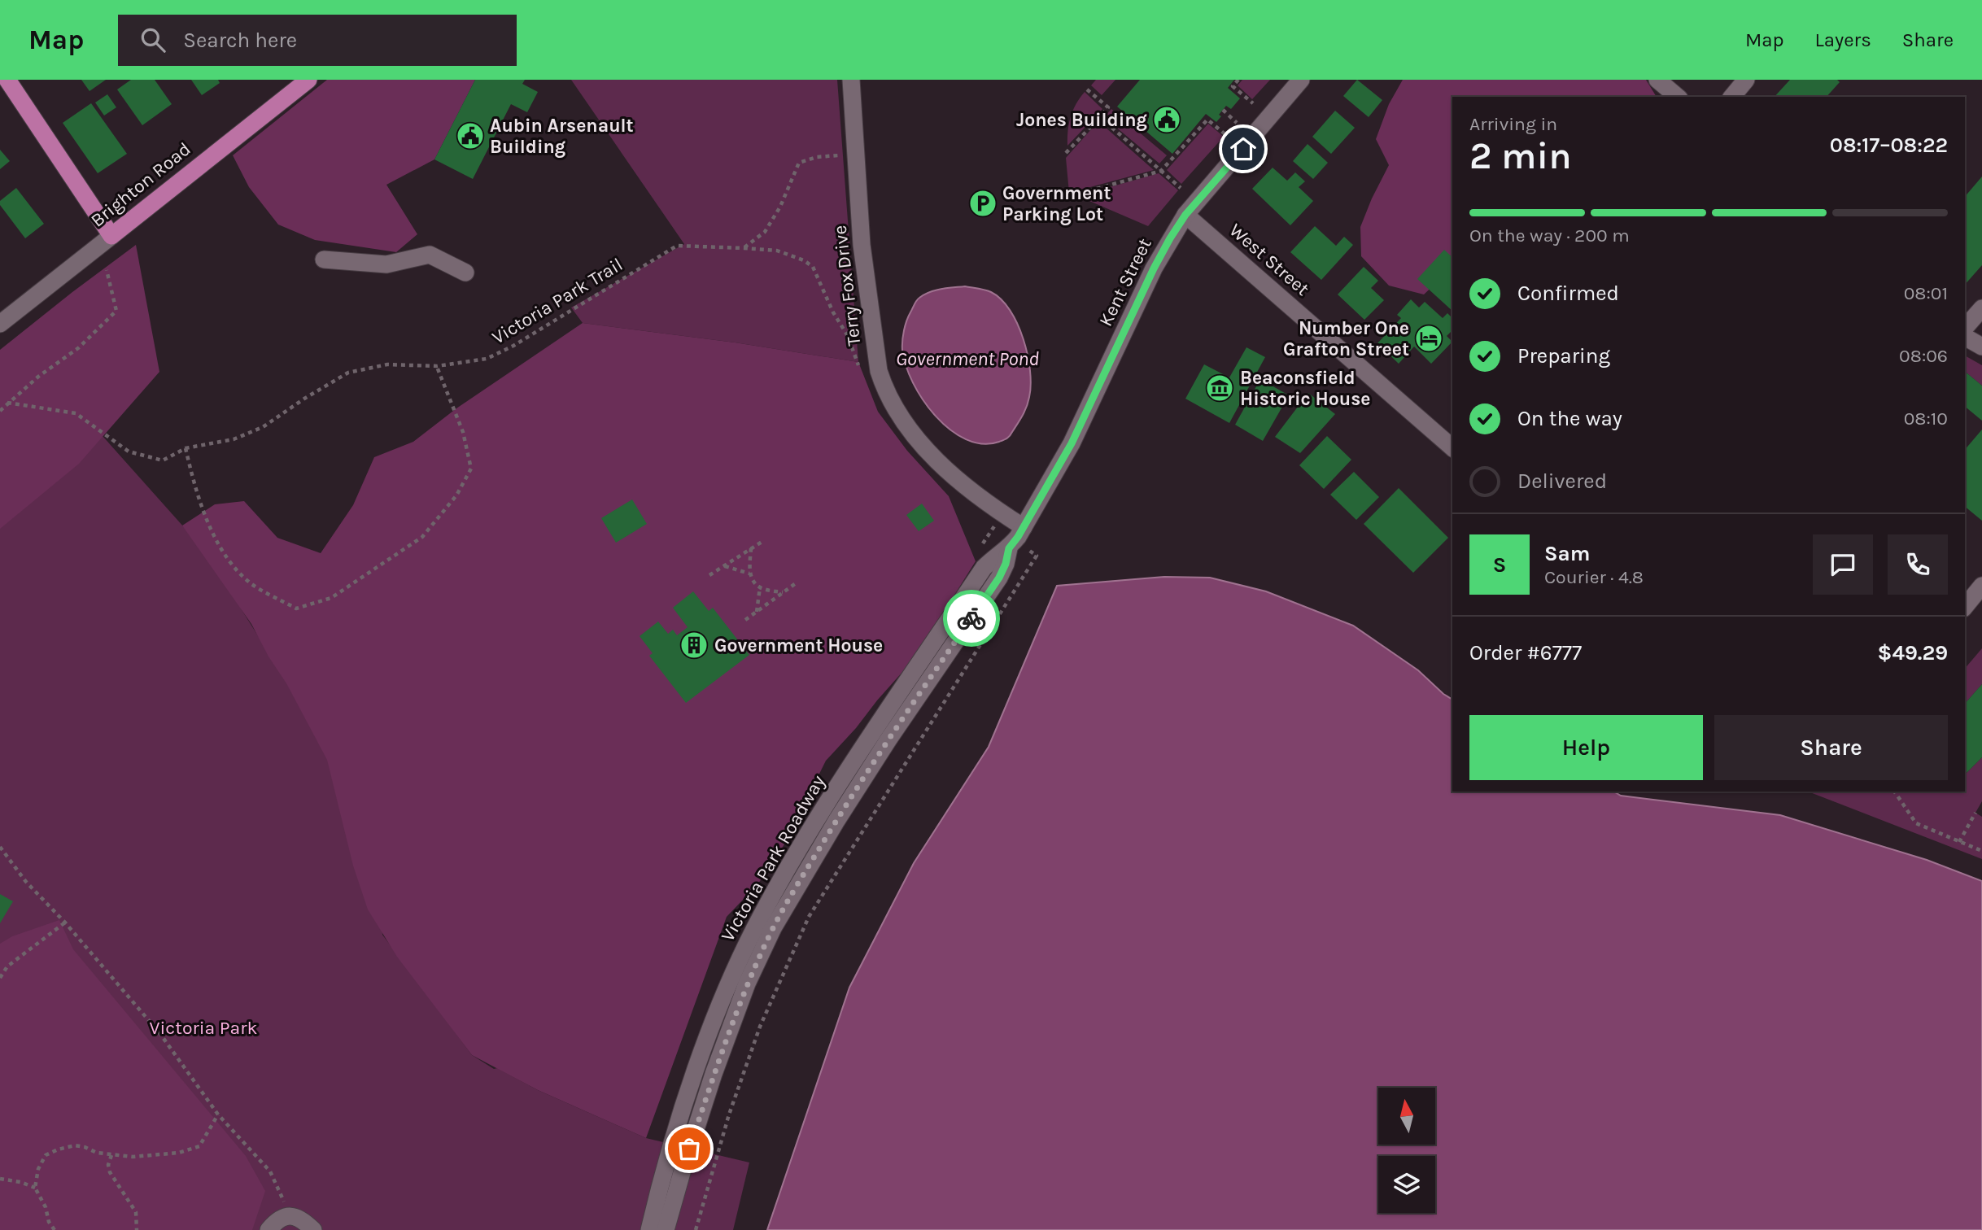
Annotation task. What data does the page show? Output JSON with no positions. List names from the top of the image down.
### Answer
{
  "streets": {
    "main road": ["Brighton Road"],
    "street": [
      "West Street",
      "Kent Street",
      "Terry Fox Drive",
      "Victoria Park Roadway"
    ],
    "path": ["Victoria Park Trail"]
  },
  "crossings": [
    ["West Street", "Kent Street"],
    ["Kent Street", "Terry Fox Drive"],
    ["Kent Street", "Victoria Park Roadway"],
    ["Terry Fox Drive", "Victoria Park Roadway"]
  ],
  "water": ["Government Pond"],
  "parks": ["Victoria Park"],
  "places": {
    "public building": ["Jones Building", "Aubin Arsenault Building"],
    "parking": ["Government Parking Lot"],
    "hotel": ["Number One Grafton Street"],
    "museum": ["Beaconsfield Historic House"],
    "building": ["Government House"]
  },
  "north": "top",
  "page": {
    "header": "Map",
    "search": "Search here",
    "nav": ["Map", "Layers", "Share"],
    "heading": ["2 min", "Arriving in", "08:17–08:22"],
    "panel": [
      "Sam",
      "Courier · 4.8",
      "Order #6777",
      "$49.29"
    ],
    "bar": "On the way · 200 m",
    "list": [
      ["Confirmed", "08:01"],
      ["Preparing", "08:06"],
      ["On the way", "08:10"],
      "Delivered"
    ],
    "round": "S",
    "buttons": ["Help", "Share"]
  }
}
